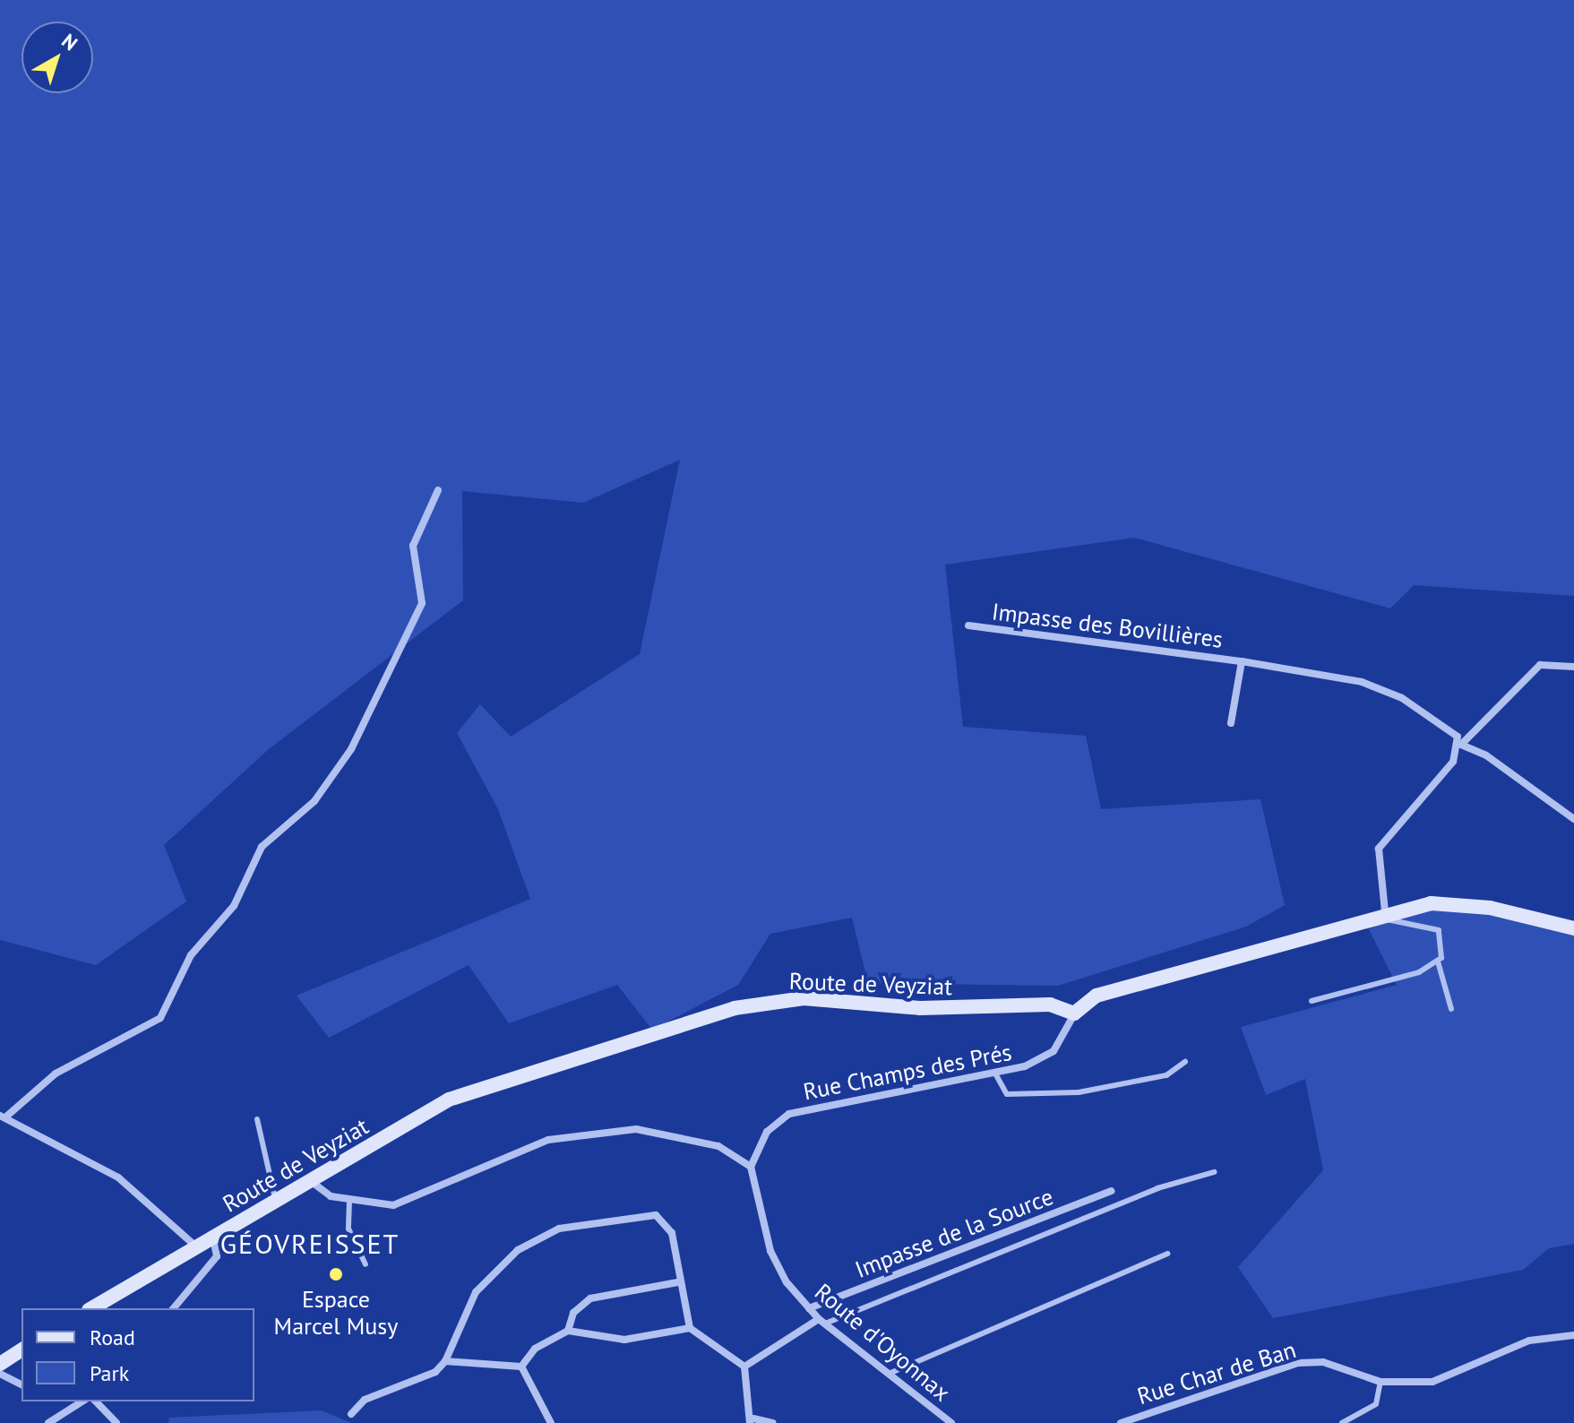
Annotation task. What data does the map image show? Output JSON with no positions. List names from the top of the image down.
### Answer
{
  "streets": {
    "street": [
      "Impasse des Bovillières",
      "Route de Veyziat",
      "Rue Champs des Prés",
      "Impasse de la Source",
      "Route d'Oyonnax",
      "Rue Char de Ban"
    ]
  },
  "crossings": [
    ["Route de Veyziat", "Rue Champs des Prés"],
    ["Rue Champs des Prés", "Route d'Oyonnax"],
    ["Impasse de la Source", "Route d'Oyonnax"]
  ],
  "districts": ["GÉOVREISSET"],
  "places": ["Espace Marcel Musy"],
  "legend": ["Road", "Park"],
  "north": "top right"
}
